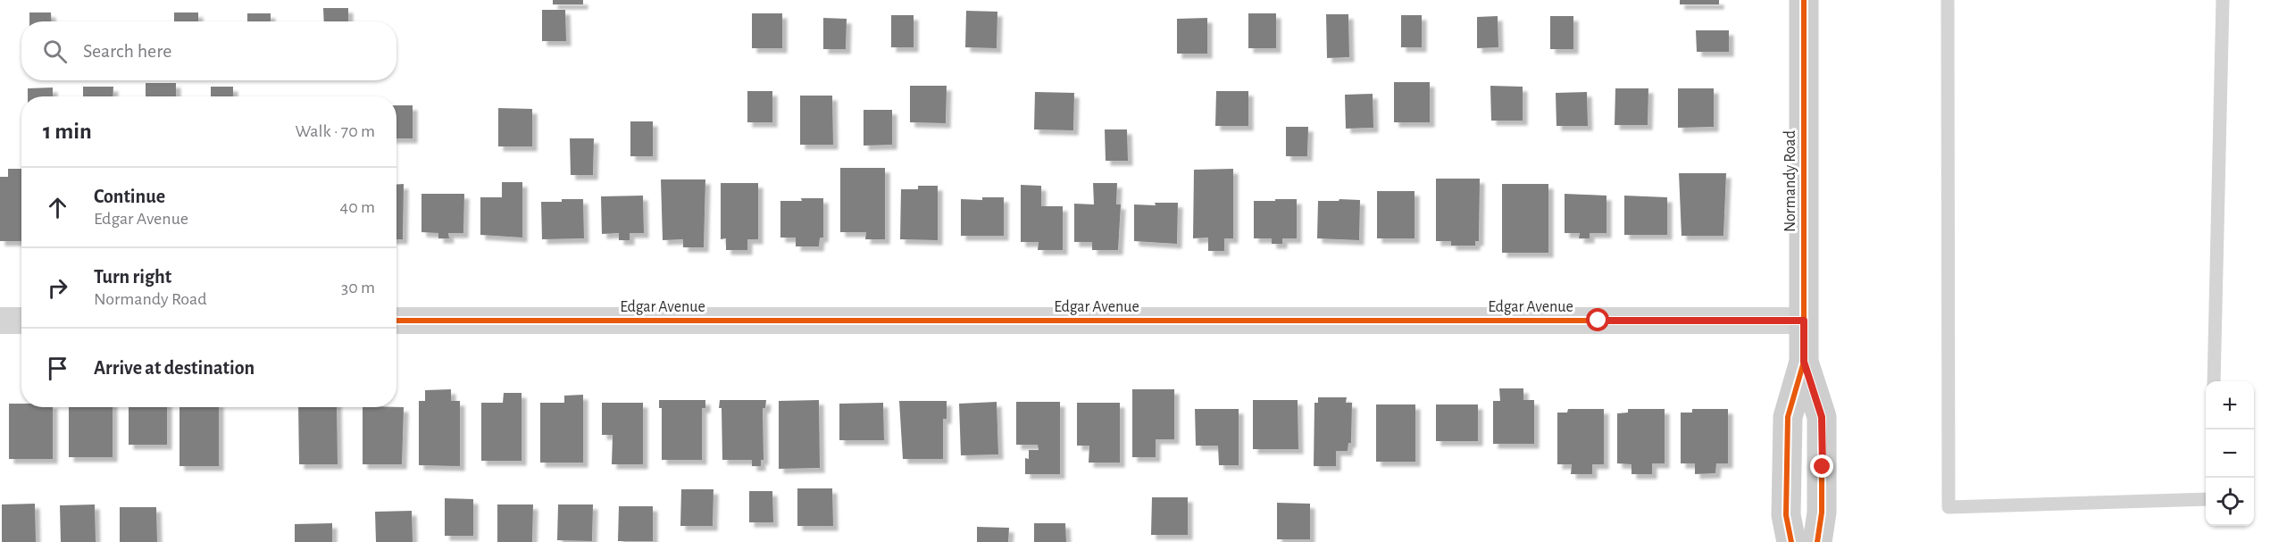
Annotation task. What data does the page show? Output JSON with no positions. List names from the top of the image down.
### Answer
{
  "streets": {
    "street": ["Normandy Road", "Edgar Avenue"]
  },
  "crossings": [
    ["Normandy Road", "Edgar Avenue"]
  ],
  "page": {
    "search": "Search here",
    "heading": ["1 min", "Walk · 70 m"],
    "list": [
      ["Continue", "Edgar Avenue", "40 m"],
      ["Turn right", "Normandy Road", "30 m"],
      "Arrive at destination"
    ],
    "map_buttons": ["+", "−"]
  }
}
